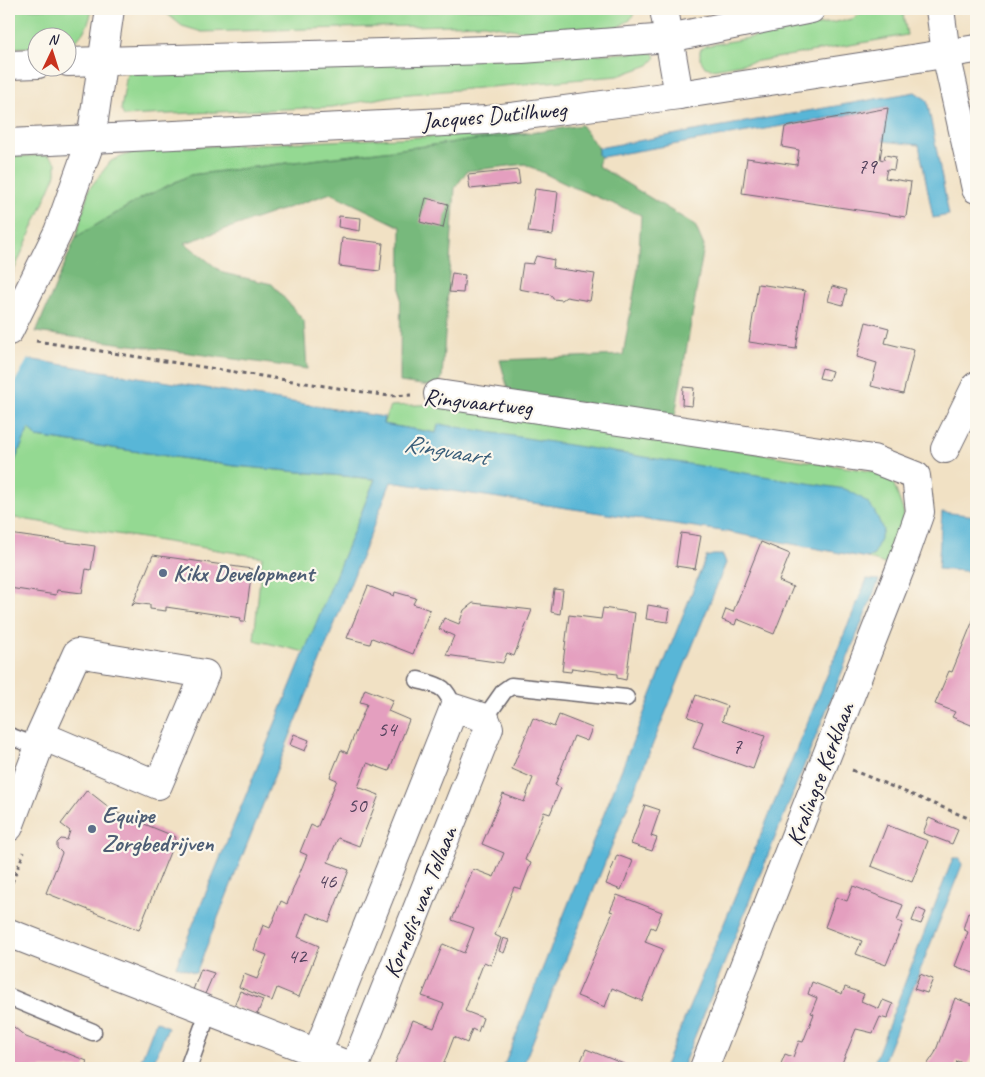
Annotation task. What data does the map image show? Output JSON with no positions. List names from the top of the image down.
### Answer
{
  "streets": {
    "main road": [
      "Jacques Dutilhweg",
      "Ringvaartweg",
      "Kralingse Kerklaan",
      "Kornelis van Tollaan"
    ]
  },
  "crossings": [
    ["Ringvaartweg", "Kralingse Kerklaan"]
  ],
  "water": ["Ringvaart"],
  "places": ["Kikx Development", "Equipe Zorgbedrijven"],
  "house_numbers": [
    "79",
    "54",
    "7",
    "50",
    "46",
    "42"
  ],
  "north": "top"
}
